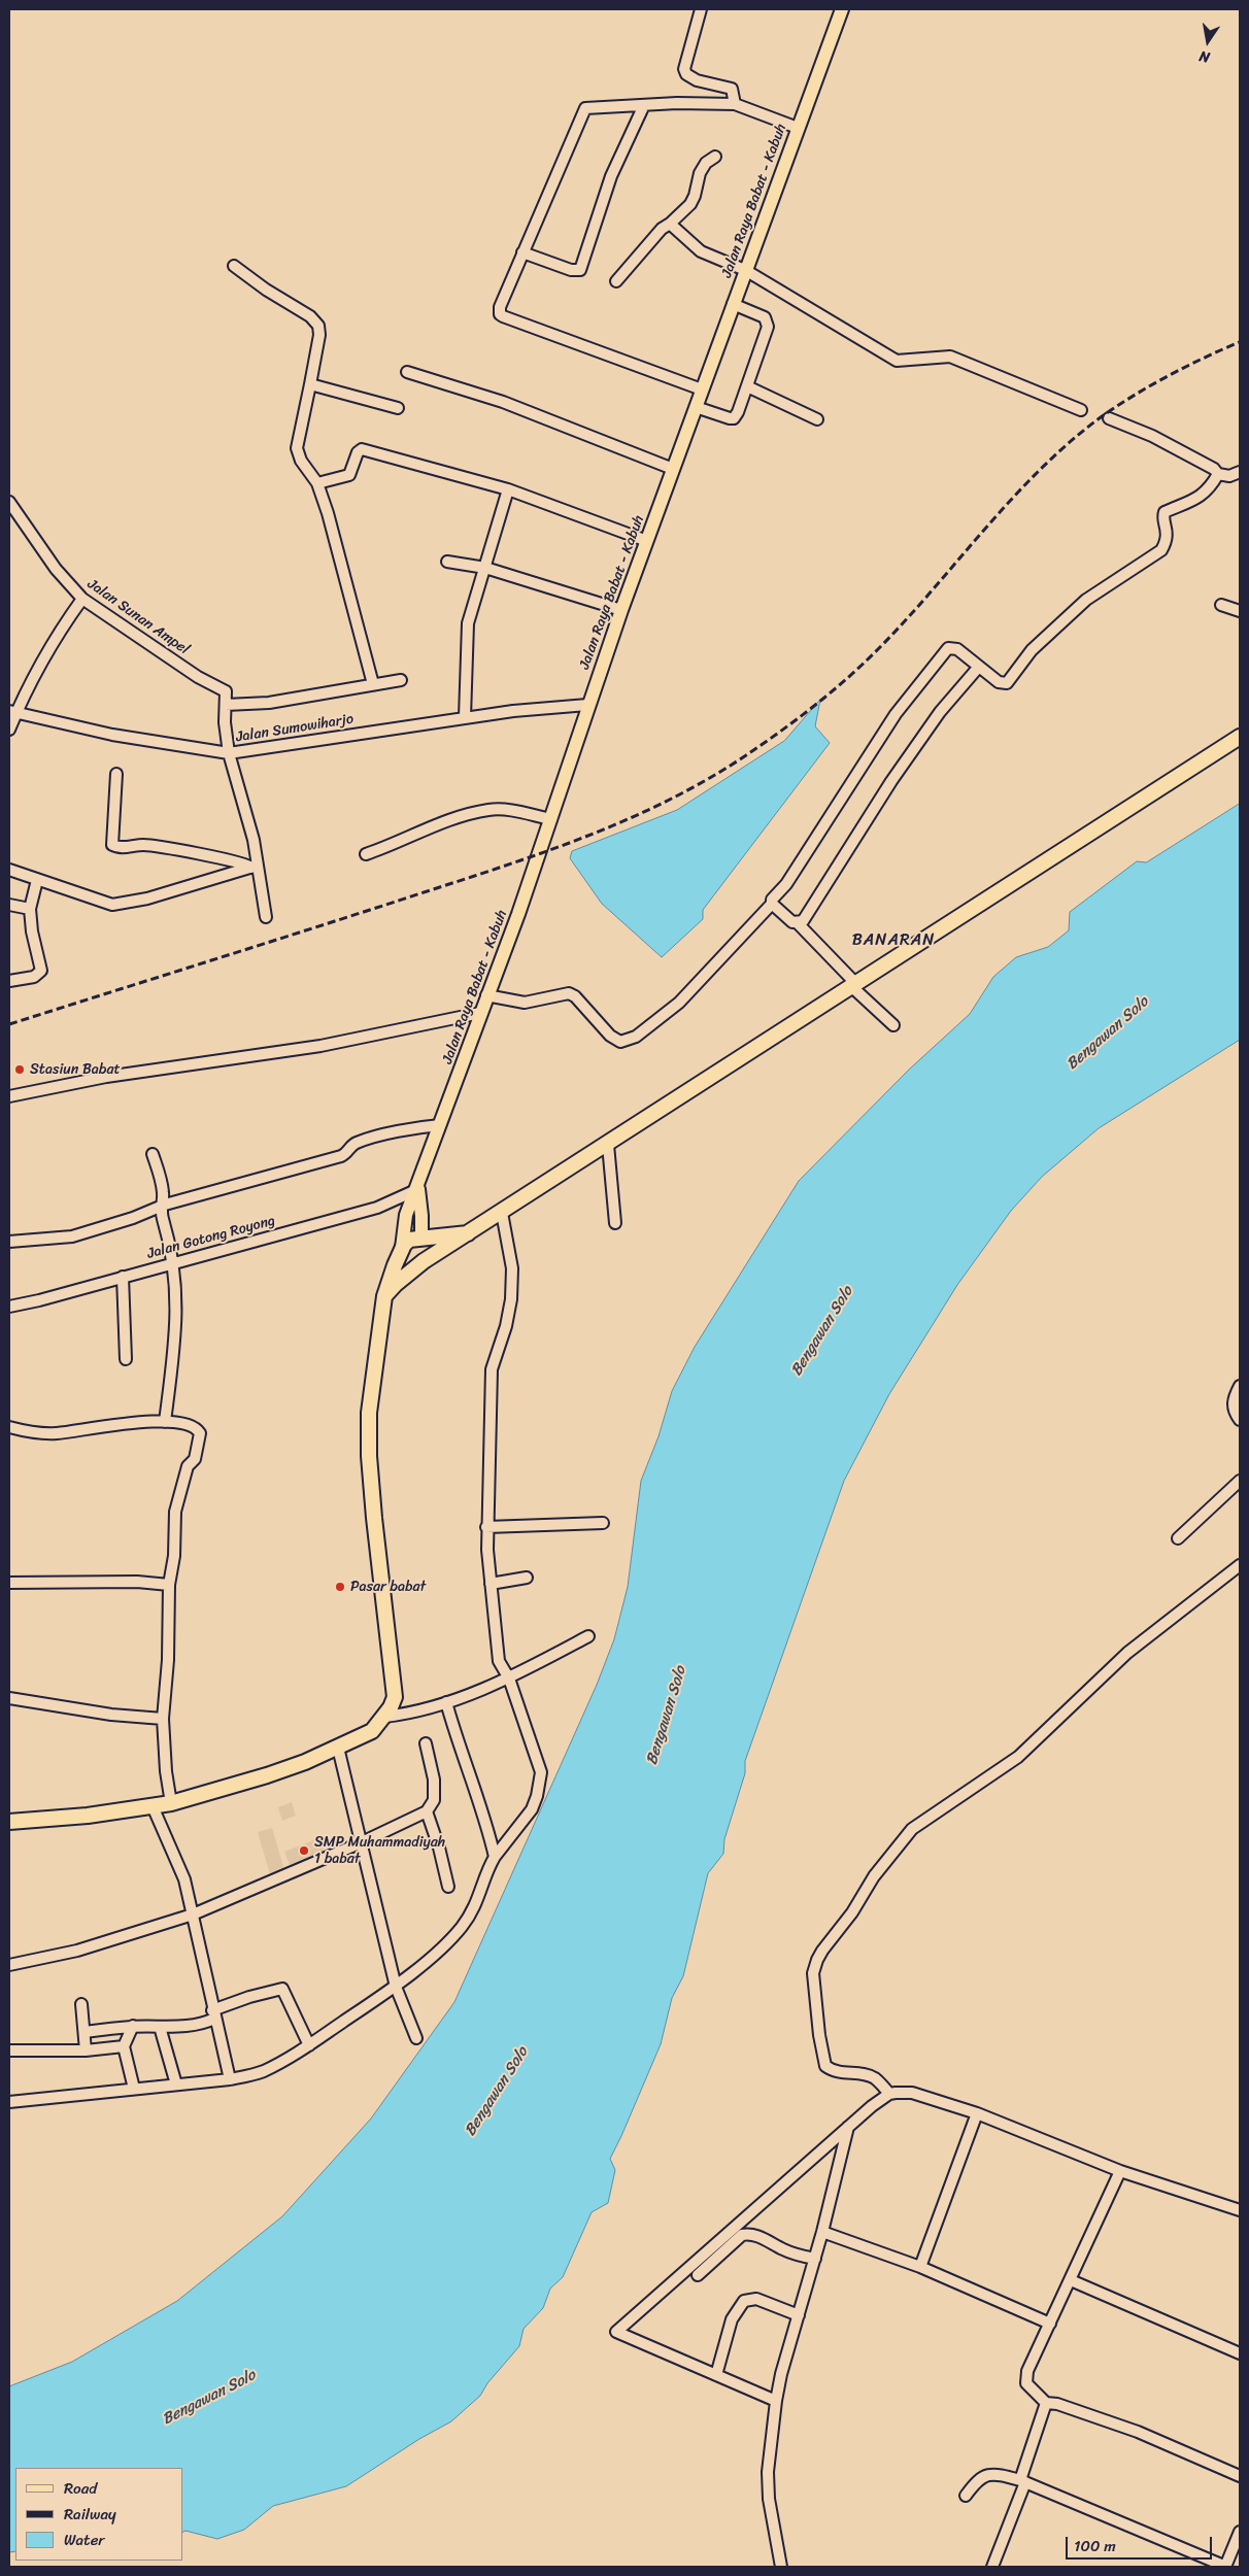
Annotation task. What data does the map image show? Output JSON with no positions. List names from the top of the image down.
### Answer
{
  "streets": {
    "main road": ["Jalan Raya Babat - Kabuh"],
    "street": ["Jalan Sunan Ampel", "Jalan Sumowiharjo", "Jalan Gotong Royong"]
  },
  "crossings": [
    ["Jalan Raya Babat - Kabuh", "Jalan Sumowiharjo"],
    ["Jalan Raya Babat - Kabuh", "Jalan Gotong Royong"],
    ["Jalan Sunan Ampel", "Jalan Sumowiharjo"]
  ],
  "districts": ["BANARAN"],
  "water": ["Bengawan Solo"],
  "places": ["Stasiun Babat", "Pasar babat", "SMP Muhammadiyah 1 babat"],
  "legend": ["Road", "Railway", "Water"],
  "scale_bar": "100 m",
  "north": "bottom"
}
